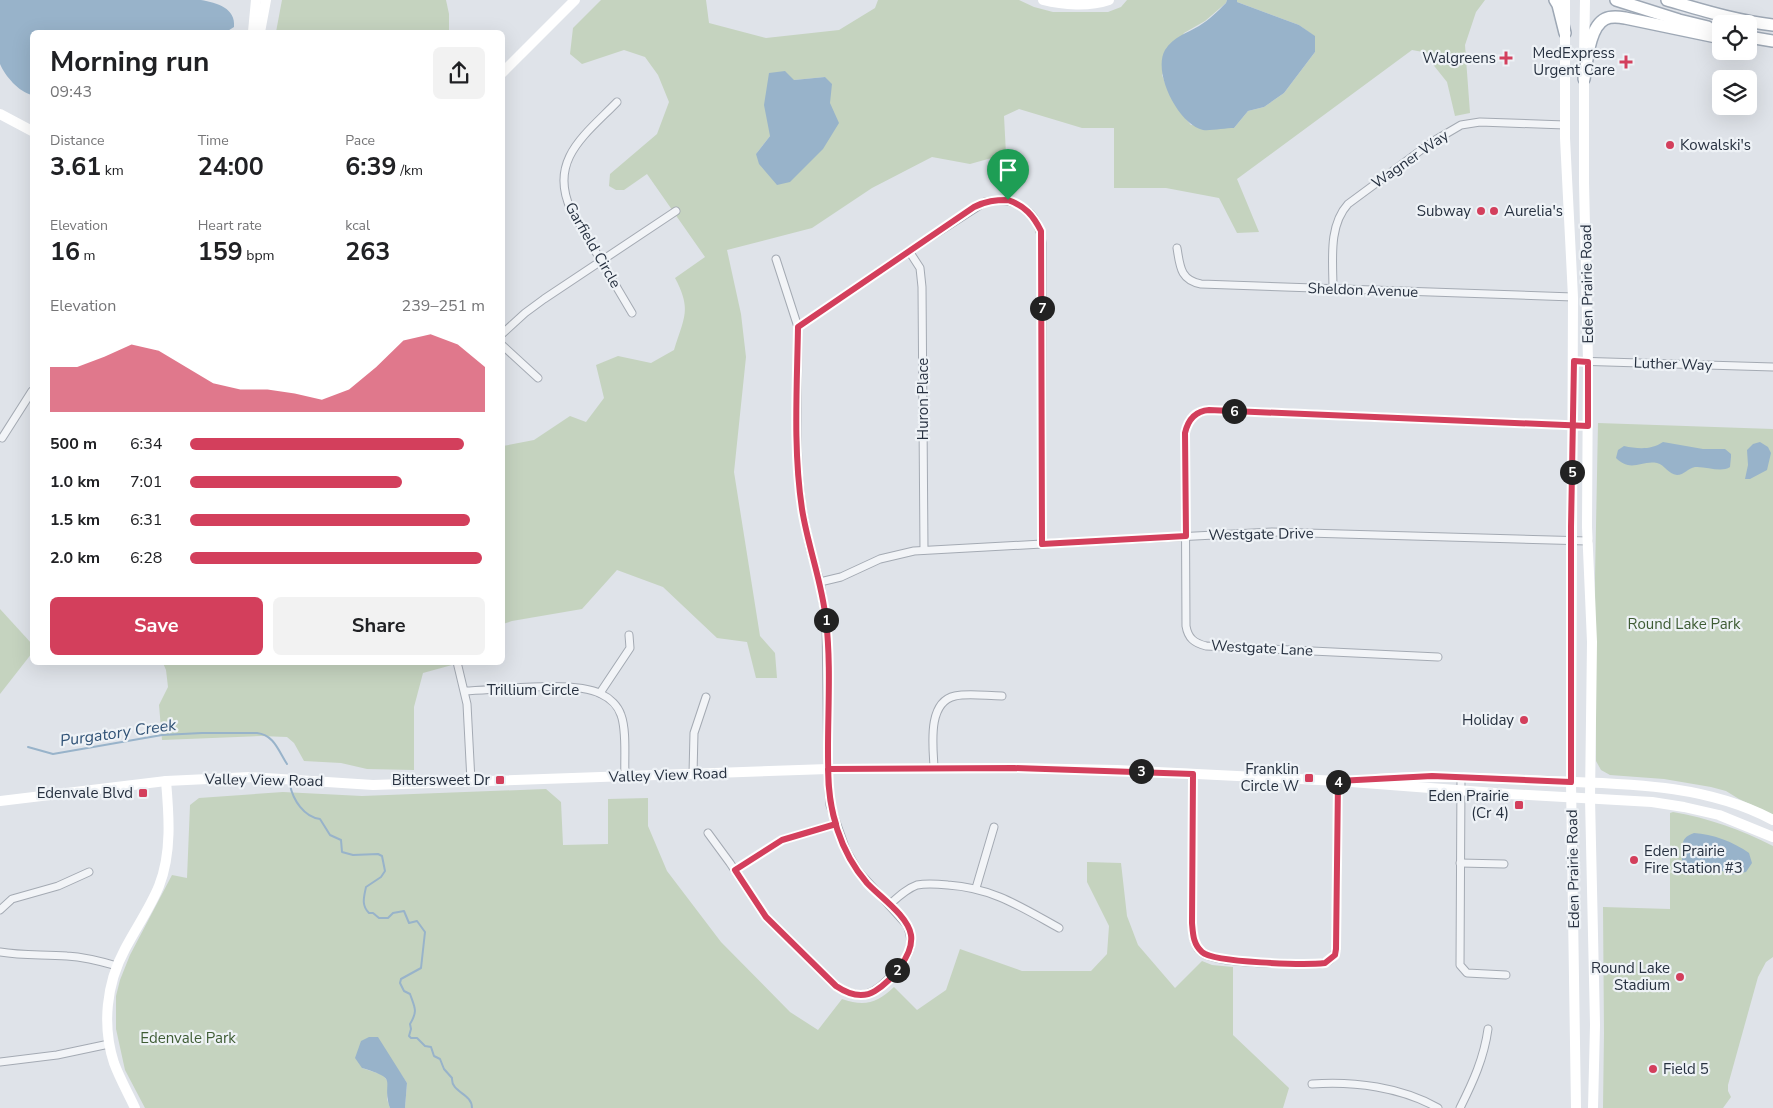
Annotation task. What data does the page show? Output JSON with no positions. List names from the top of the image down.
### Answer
{
  "streets": {
    "main road": ["Eden Prairie Road", "Valley View Road"],
    "street": [
      "Wagner Way",
      "Garfield Circle",
      "Sheldon Avenue",
      "Luther Way",
      "Huron Place",
      "Westgate Drive",
      "Westgate Lane",
      "Trillium Circle"
    ]
  },
  "crossings": [
    ["Wagner Way", "Eden Prairie Road"],
    ["Wagner Way", "Sheldon Avenue"],
    ["Eden Prairie Road", "Sheldon Avenue"],
    ["Eden Prairie Road", "Luther Way"],
    ["Eden Prairie Road", "Westgate Drive"],
    ["Eden Prairie Road", "Valley View Road"],
    ["Huron Place", "Westgate Drive"],
    ["Westgate Drive", "Westgate Lane"],
    ["Trillium Circle", "Valley View Road"]
  ],
  "water": ["Purgatory Creek"],
  "parks": ["Round Lake Park", "Edenvale Park"],
  "places": {
    "health": ["Walgreens", "MedExpress Urgent Care"],
    "other": [
      "Kowalski's",
      "Subway",
      "Aurelia's",
      "Holiday",
      "Eden Prairie Fire Station #3",
      "Round Lake Stadium",
      "Field 5"
    ],
    "transit": [
      "Franklin Circle W",
      "Bittersweet Dr",
      "Edenvale Blvd",
      "Eden Prairie (Cr 4)"
    ]
  },
  "page": {
    "heading": ["Morning run", "09:43"],
    "stats": [
      ["Distance", "3.61 km"],
      ["Time", "24:00"],
      ["Pace", "6:39 /km"],
      ["Elevation", "16 m"],
      ["Heart rate", "159 bpm"],
      ["kcal", "263"]
    ],
    "chart": ["Elevation", "239–251 m"],
    "pins": [
      "7",
      "6",
      "5",
      "1",
      "3",
      "4",
      "2"
    ],
    "list": [
      {
        "name": "500 m",
        "note": "6:34"
      },
      {
        "name": "1.0 km",
        "note": "7:01"
      },
      {
        "name": "1.5 km",
        "note": "6:31"
      },
      {
        "name": "2.0 km",
        "note": "6:28"
      }
    ],
    "buttons": ["Save", "Share"]
  }
}
